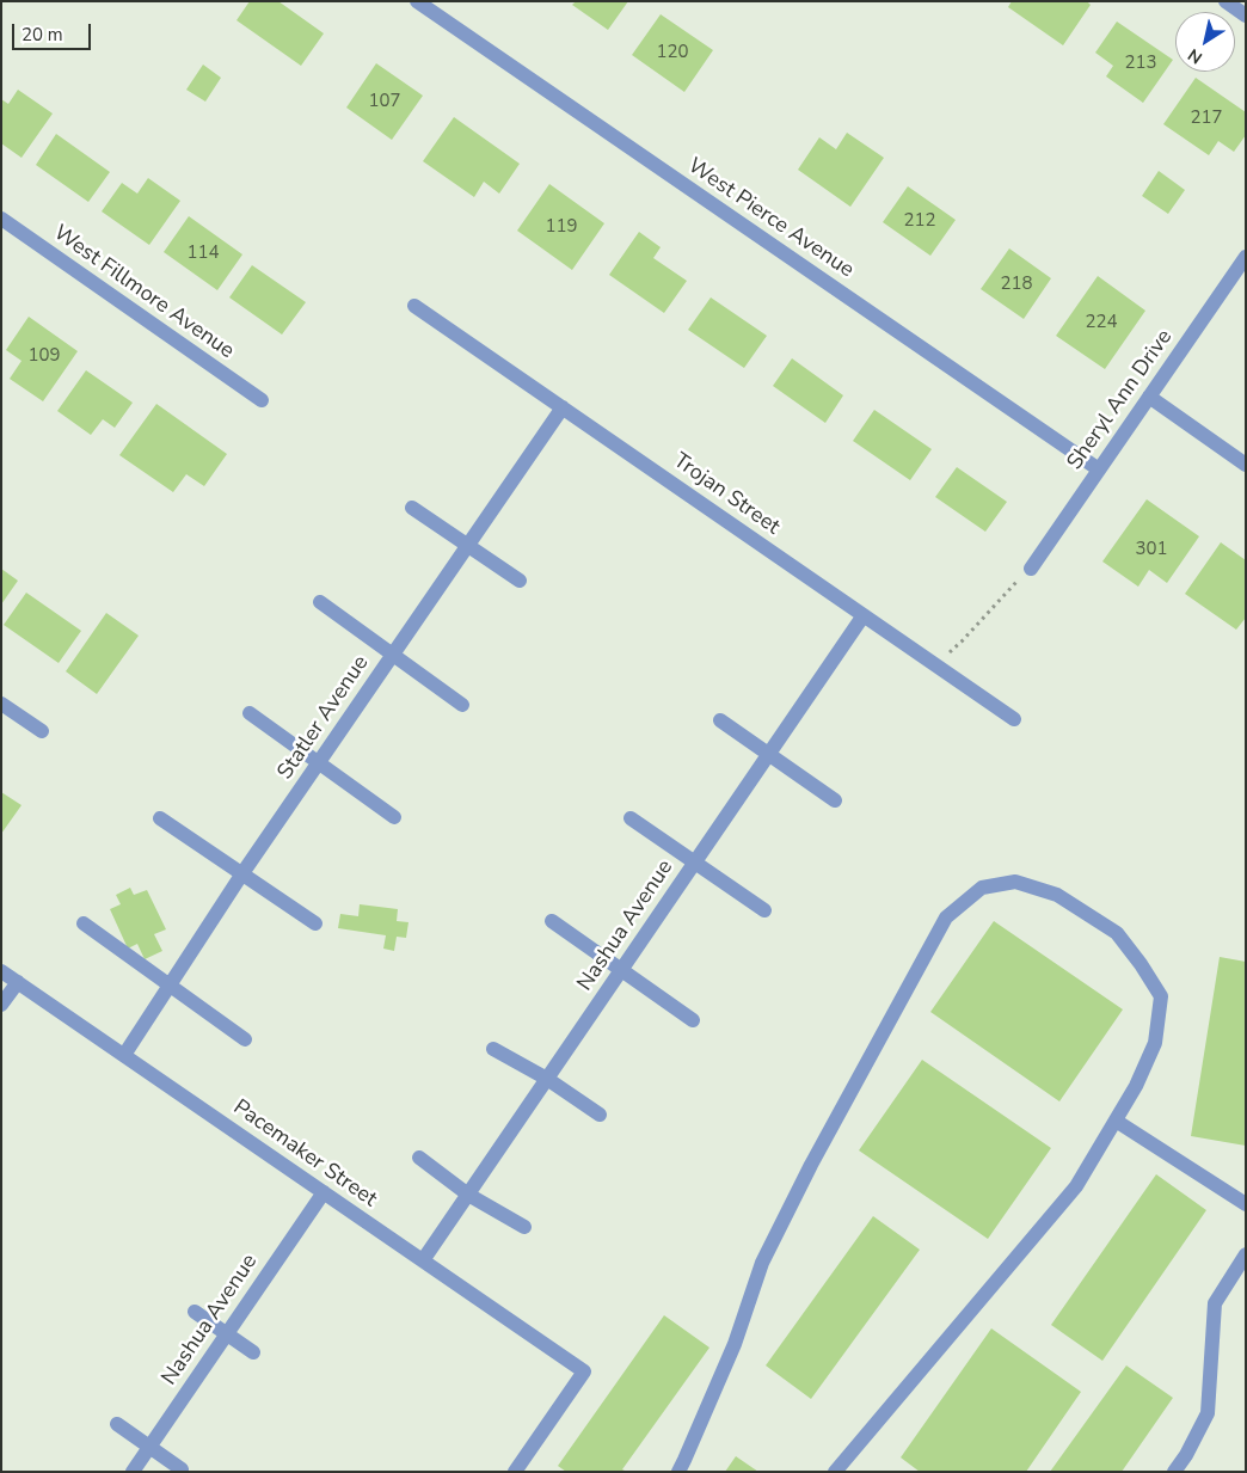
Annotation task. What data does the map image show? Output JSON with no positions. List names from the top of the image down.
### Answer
{
  "streets": {
    "street": [
      "West Pierce Avenue",
      "West Fillmore Avenue",
      "Sheryl Ann Drive",
      "Trojan Street",
      "Statler Avenue",
      "Nashua Avenue",
      "Pacemaker Street"
    ]
  },
  "crossings": [
    ["West Pierce Avenue", "Sheryl Ann Drive"],
    ["Trojan Street", "Statler Avenue"],
    ["Trojan Street", "Nashua Avenue"],
    ["Statler Avenue", "Pacemaker Street"],
    ["Nashua Avenue", "Pacemaker Street"]
  ],
  "house_numbers": [
    "120",
    "213",
    "107",
    "217",
    "212",
    "119",
    "114",
    "218",
    "224",
    "109",
    "301"
  ],
  "scale_bar": "20 m",
  "north": "bottom left"
}
